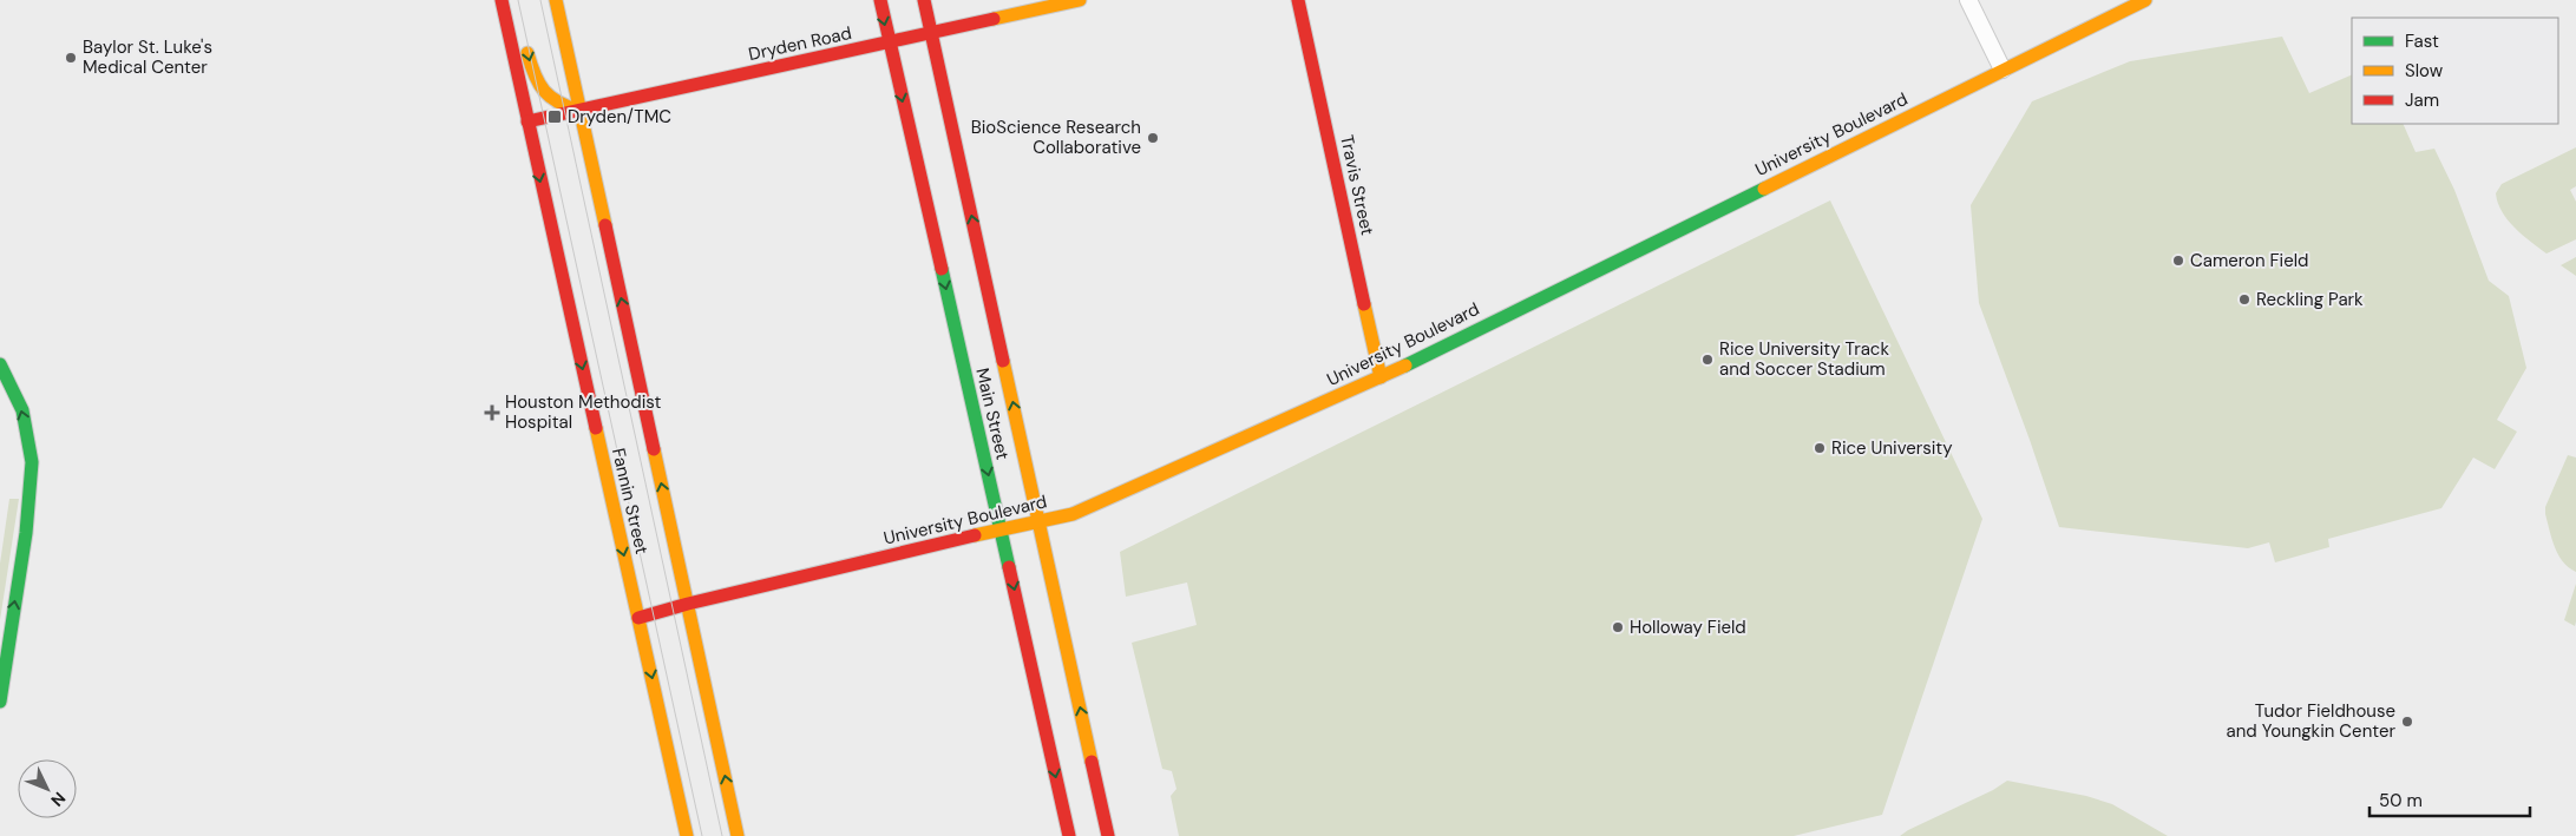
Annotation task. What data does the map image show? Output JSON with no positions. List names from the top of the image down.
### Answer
{
  "streets": {
    "main road": [
      "Dryden Road",
      "University Boulevard",
      "Travis Street",
      "Main Street",
      "Fannin Street"
    ]
  },
  "crossings": [
    ["Dryden Road", "Main Street"],
    ["Dryden Road", "Fannin Street"],
    ["University Boulevard", "Travis Street"],
    ["University Boulevard", "Main Street"],
    ["University Boulevard", "Fannin Street"]
  ],
  "places": {
    "other": [
      "Baylor St. Luke's Medical Center",
      "BioScience Research Collaborative",
      "Cameron Field",
      "Reckling Park",
      "Rice University Track and Soccer Stadium",
      "Rice University",
      "Holloway Field",
      "Tudor Fieldhouse and Youngkin Center"
    ],
    "transit": ["Dryden/TMC"],
    "health": ["Houston Methodist Hospital"]
  },
  "legend": ["Fast", "Slow", "Jam"],
  "scale_bar": "50 m",
  "north": "bottom right"
}
